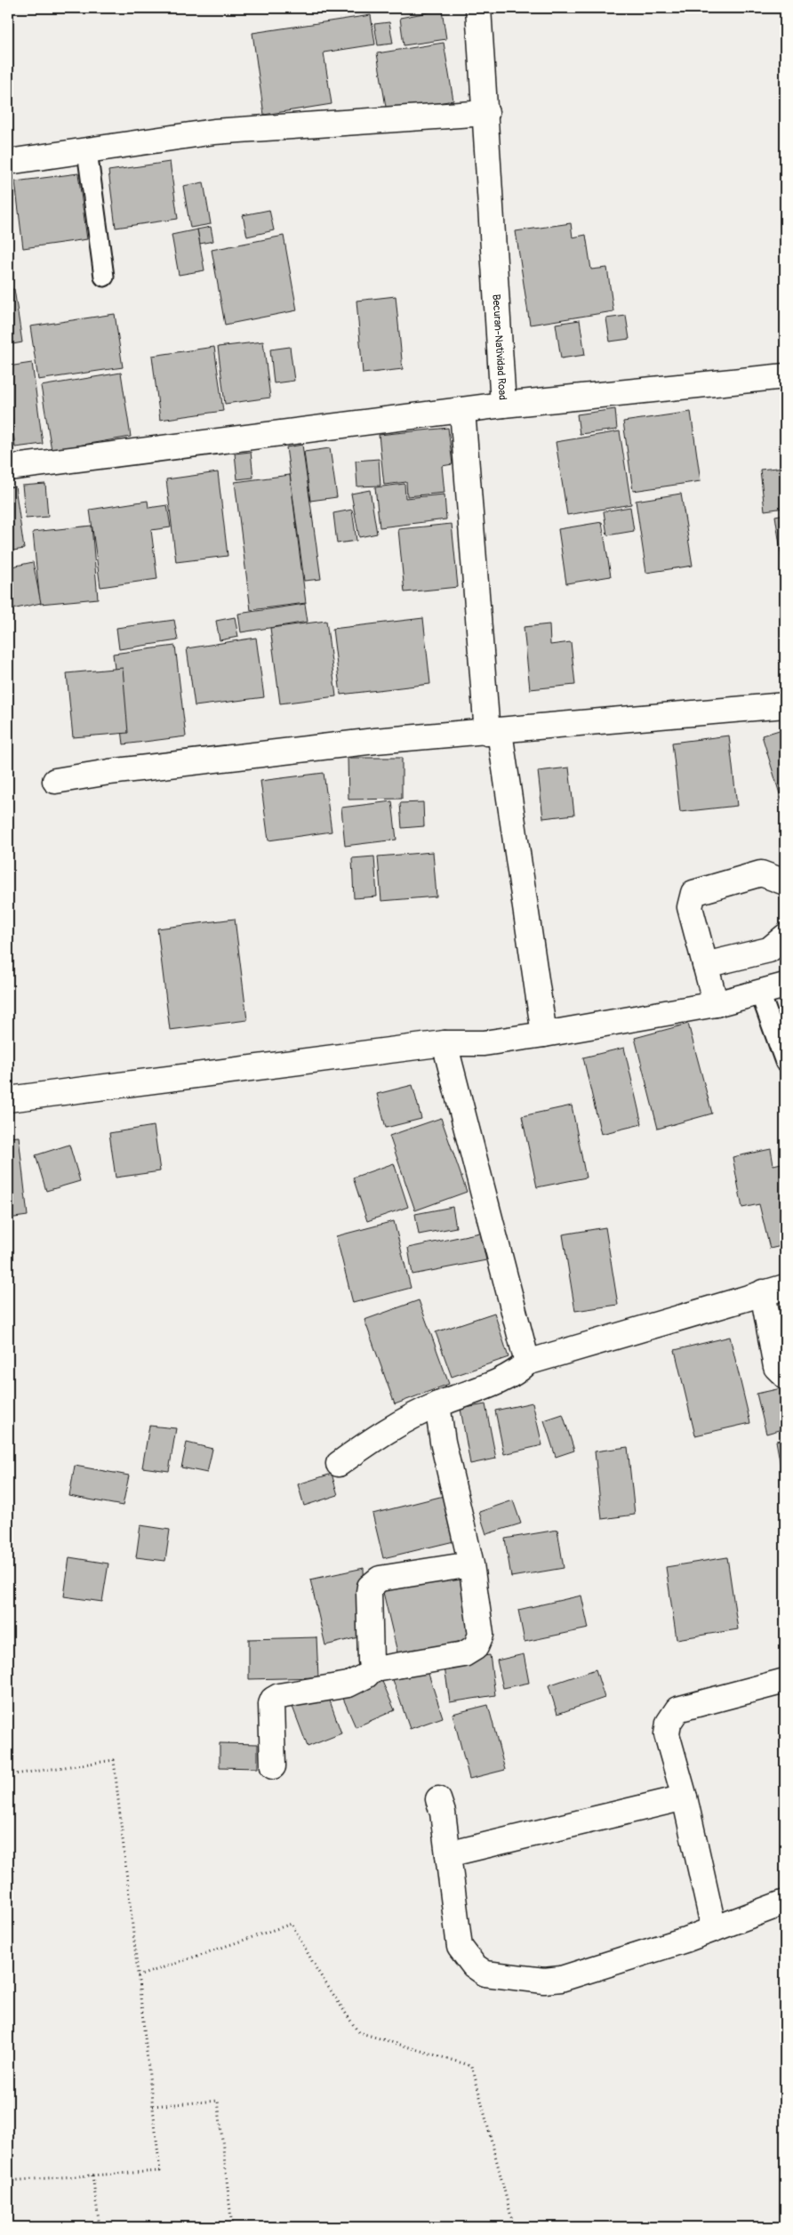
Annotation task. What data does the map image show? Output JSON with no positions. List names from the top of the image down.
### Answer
{
  "streets": {
    "street": ["Becuran-Natividad Road"]
  }
}
